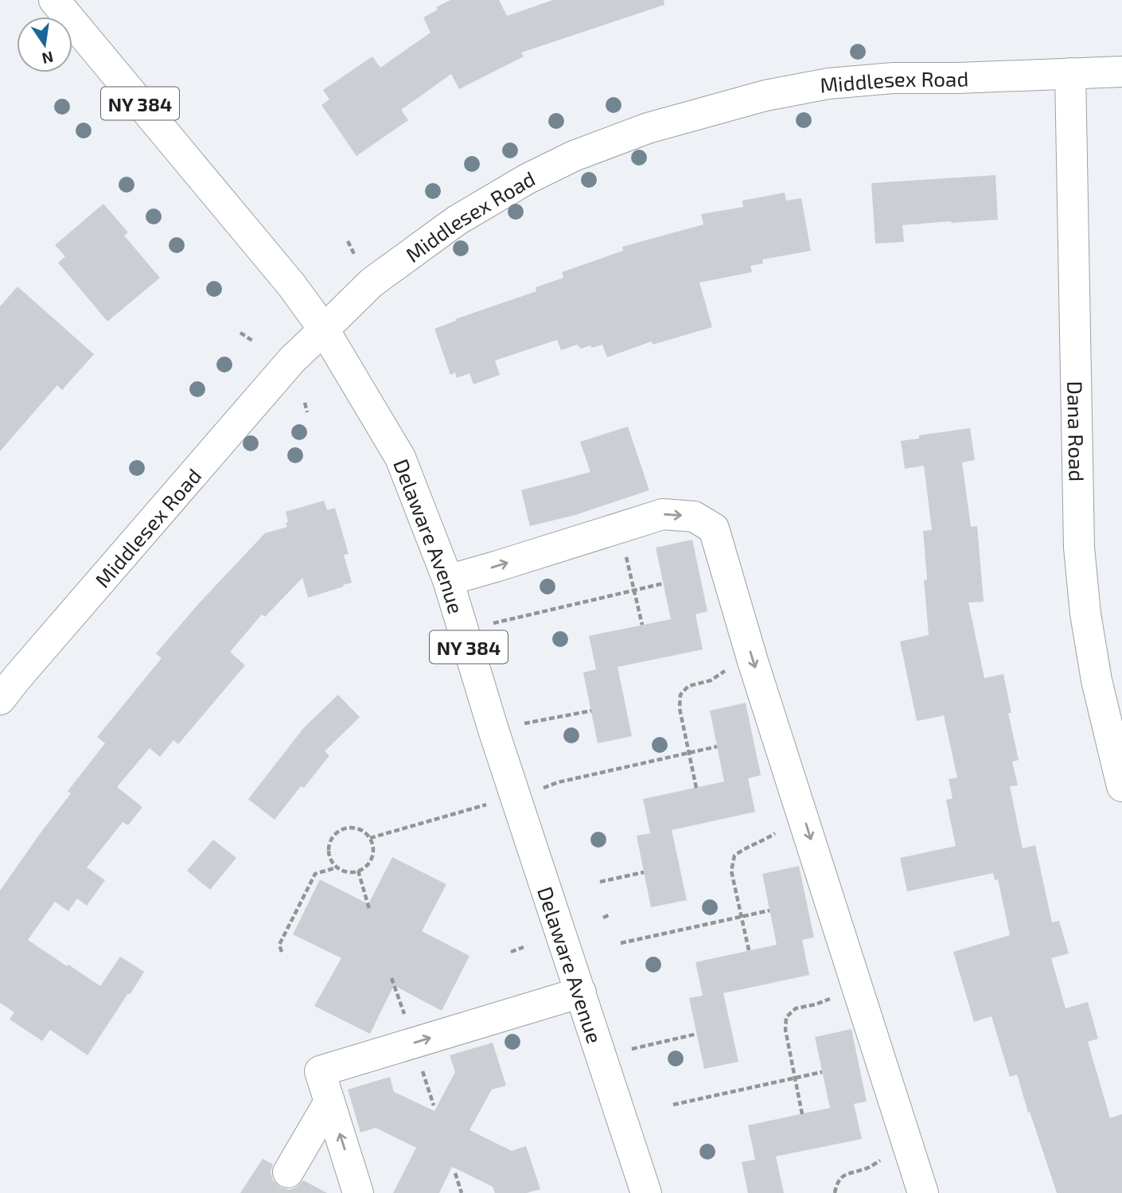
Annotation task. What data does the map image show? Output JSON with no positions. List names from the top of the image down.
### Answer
{
  "streets": {
    "street": [
      "Middlesex Road",
      "NY 384",
      "Dana Road",
      "Delaware Avenue"
    ]
  },
  "crossings": [
    ["Middlesex Road", "Dana Road"],
    ["Middlesex Road", "Delaware Avenue"]
  ],
  "north": "bottom"
}
